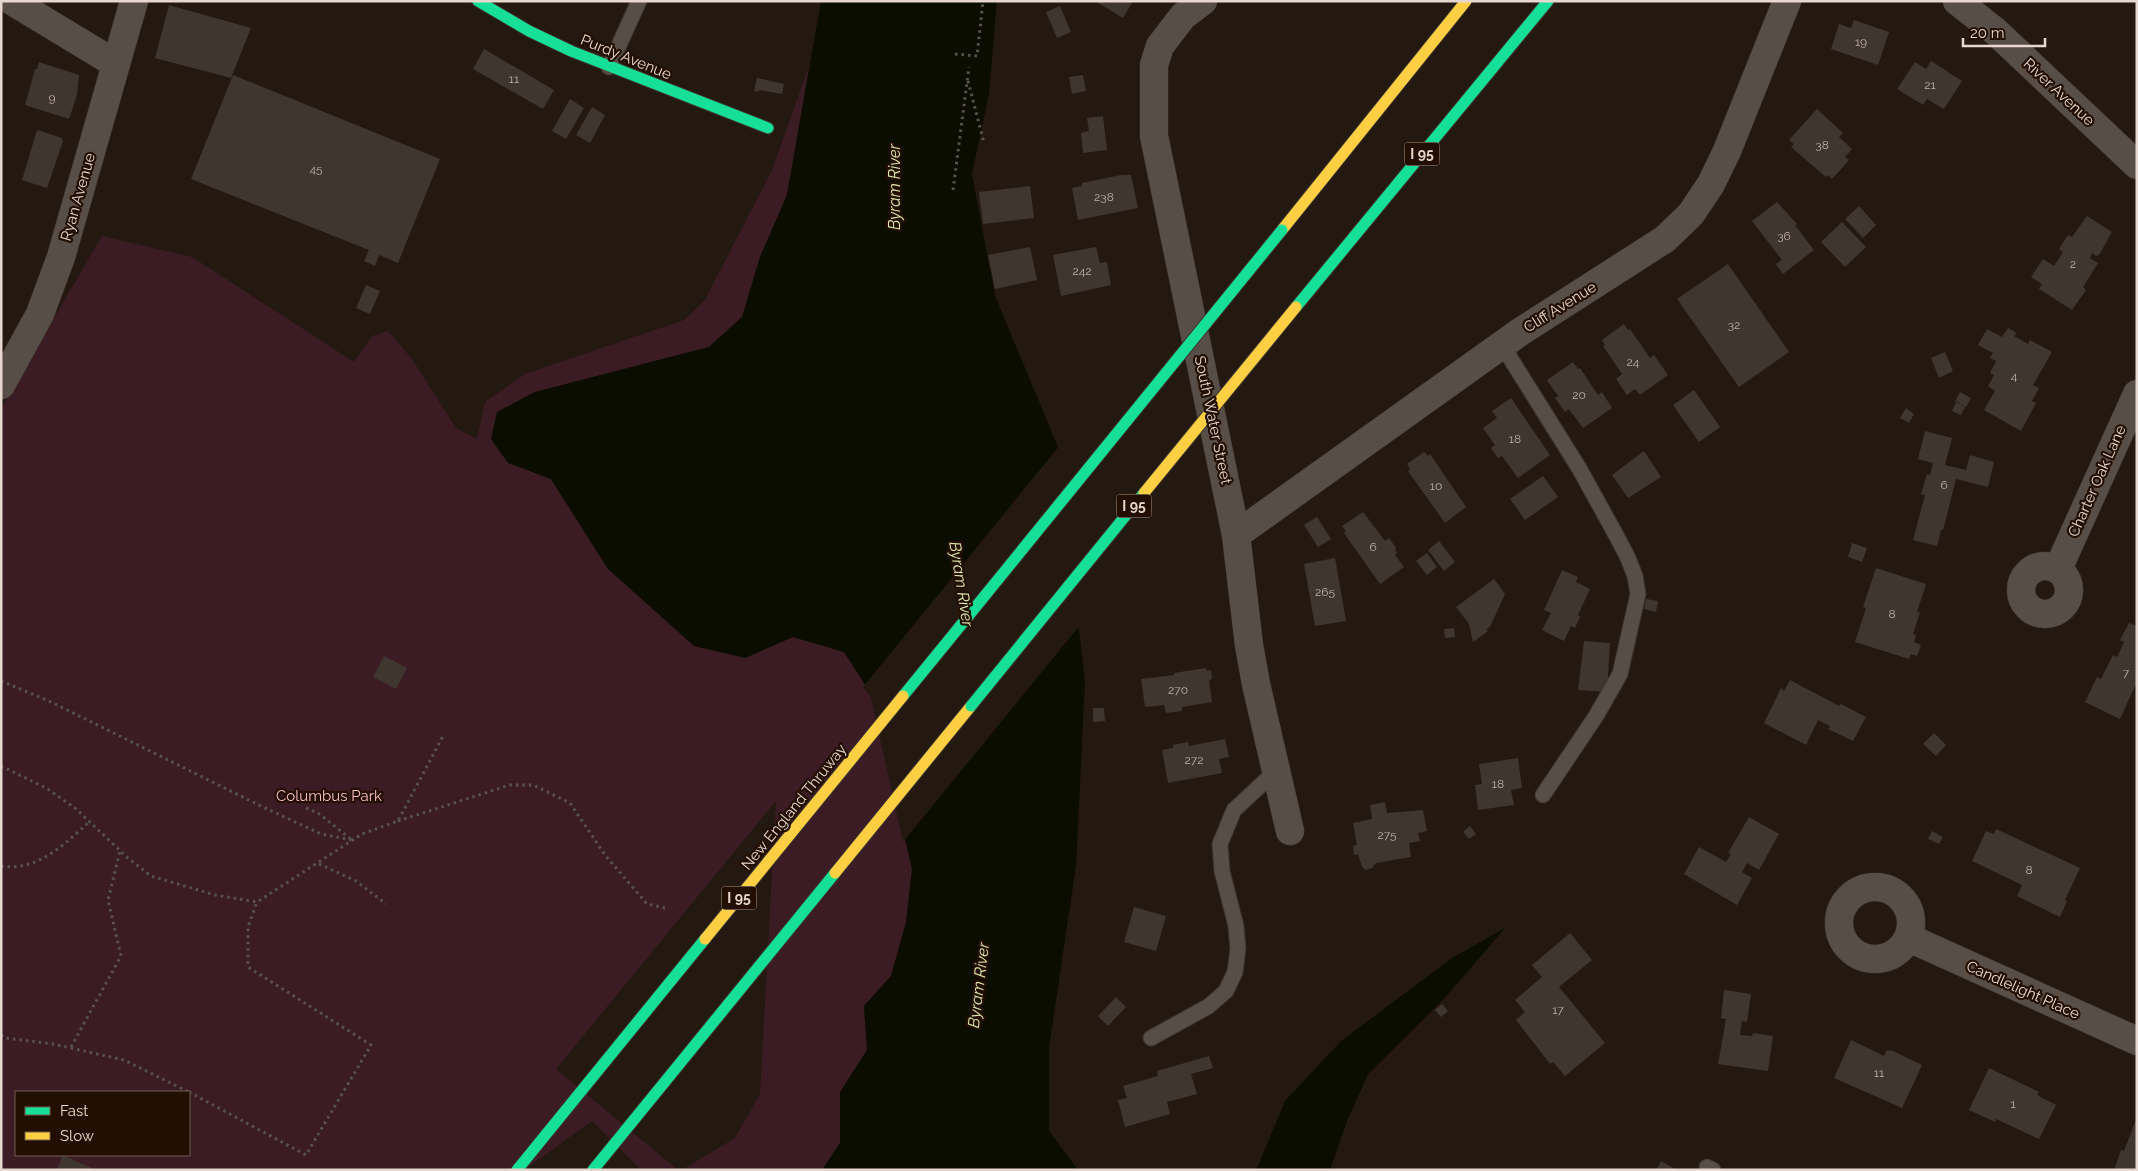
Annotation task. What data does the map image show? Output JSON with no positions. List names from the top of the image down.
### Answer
{
  "streets": {
    "main road": ["Purdy Avenue", "I 95", "New England Thruway"],
    "street": [
      "River Avenue",
      "Ryan Avenue",
      "Cliff Avenue",
      "South Water Street",
      "Charter Oak Lane",
      "Candlelight Place"
    ]
  },
  "crossings": [
    ["Cliff Avenue", "South Water Street"]
  ],
  "water": ["Byram River"],
  "parks": ["Columbus Park"],
  "house_numbers": [
    "19",
    "11",
    "21",
    "9",
    "38",
    "45",
    "238",
    "36",
    "2",
    "242",
    "32",
    "24",
    "4",
    "20",
    "18",
    "6",
    "10",
    "6",
    "265",
    "8",
    "7",
    "270",
    "272",
    "18",
    "275",
    "8",
    "17",
    "11",
    "1"
  ],
  "legend": ["Fast", "Slow"],
  "scale_bar": "20 m"
}
